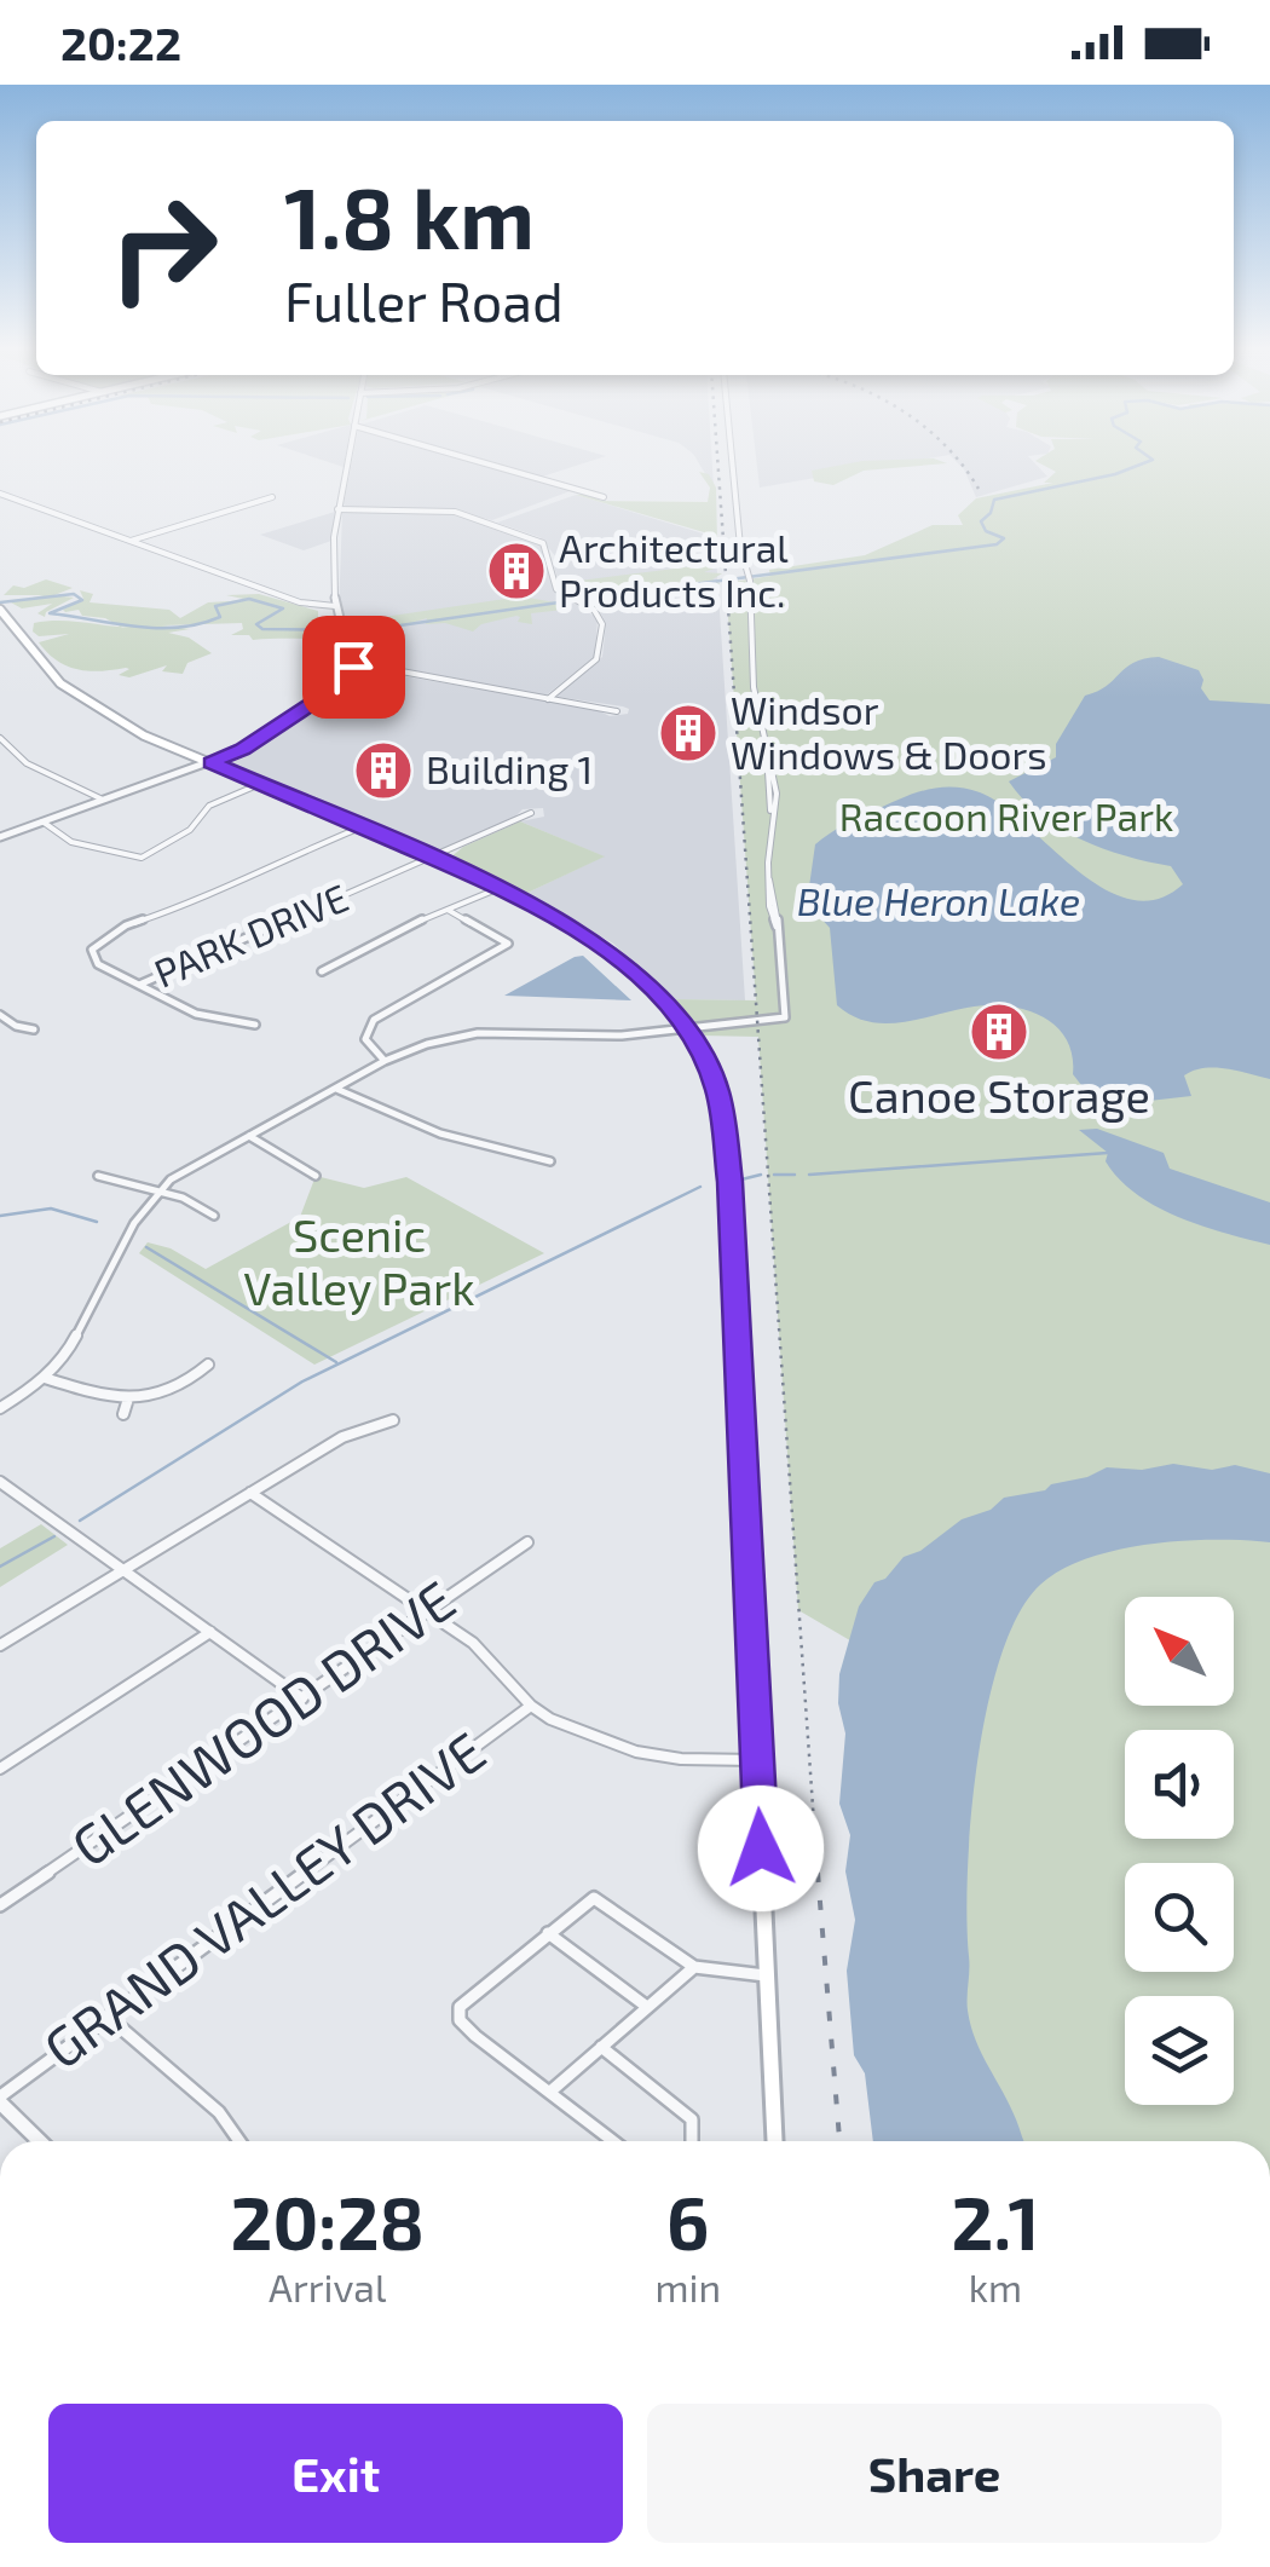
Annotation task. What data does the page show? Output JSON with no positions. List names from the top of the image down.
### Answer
{
  "streets": {
    "street": ["PARK DRIVE", "GLENWOOD DRIVE", "GRAND VALLEY DRIVE"]
  },
  "water": ["Blue Heron Lake"],
  "parks": ["Raccoon River Park", "Scenic Valley Park"],
  "places": {
    "building": [
      "Architectural Products Inc.",
      "Windsor Windows & Doors",
      "Building 1",
      "Canoe Storage"
    ]
  },
  "north": "top left",
  "page": {
    "status": "20:22",
    "turn": ["1.8 km", "Fuller Road"],
    "eta": [
      "20:28",
      "Arrival",
      "6",
      "min",
      "2.1",
      "km"
    ],
    "buttons": ["Exit", "Share"]
  }
}
